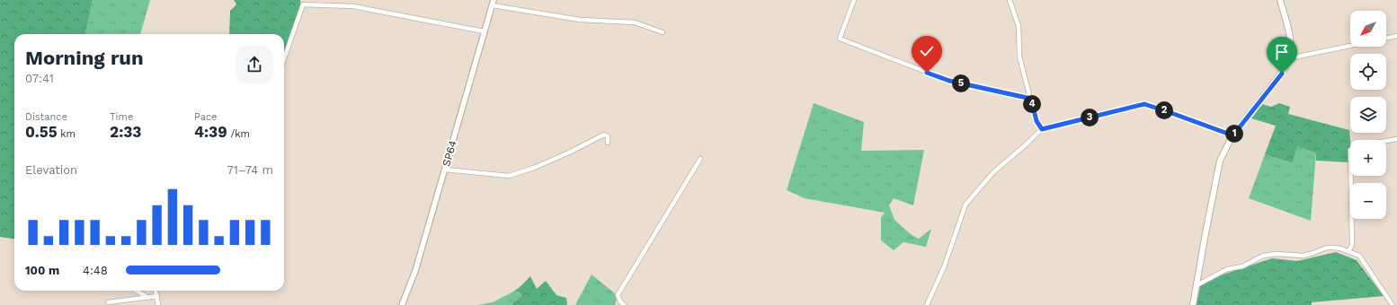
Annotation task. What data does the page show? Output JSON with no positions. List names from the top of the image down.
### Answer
{
  "streets": {
    "street": ["SP64"]
  },
  "north": "bottom left",
  "page": {
    "map_buttons": ["+", "−"],
    "heading": ["Morning run", "07:41"],
    "pins": [
      "5",
      "4",
      "2",
      "3",
      "1"
    ],
    "stats": [
      ["Distance", "0.55 km"],
      ["Time", "2:33"],
      ["Pace", "4:39 /km"]
    ],
    "chart": ["Elevation", "71–74 m"],
    "list": [
      {
        "name": "100 m",
        "note": "4:48"
      }
    ]
  }
}
